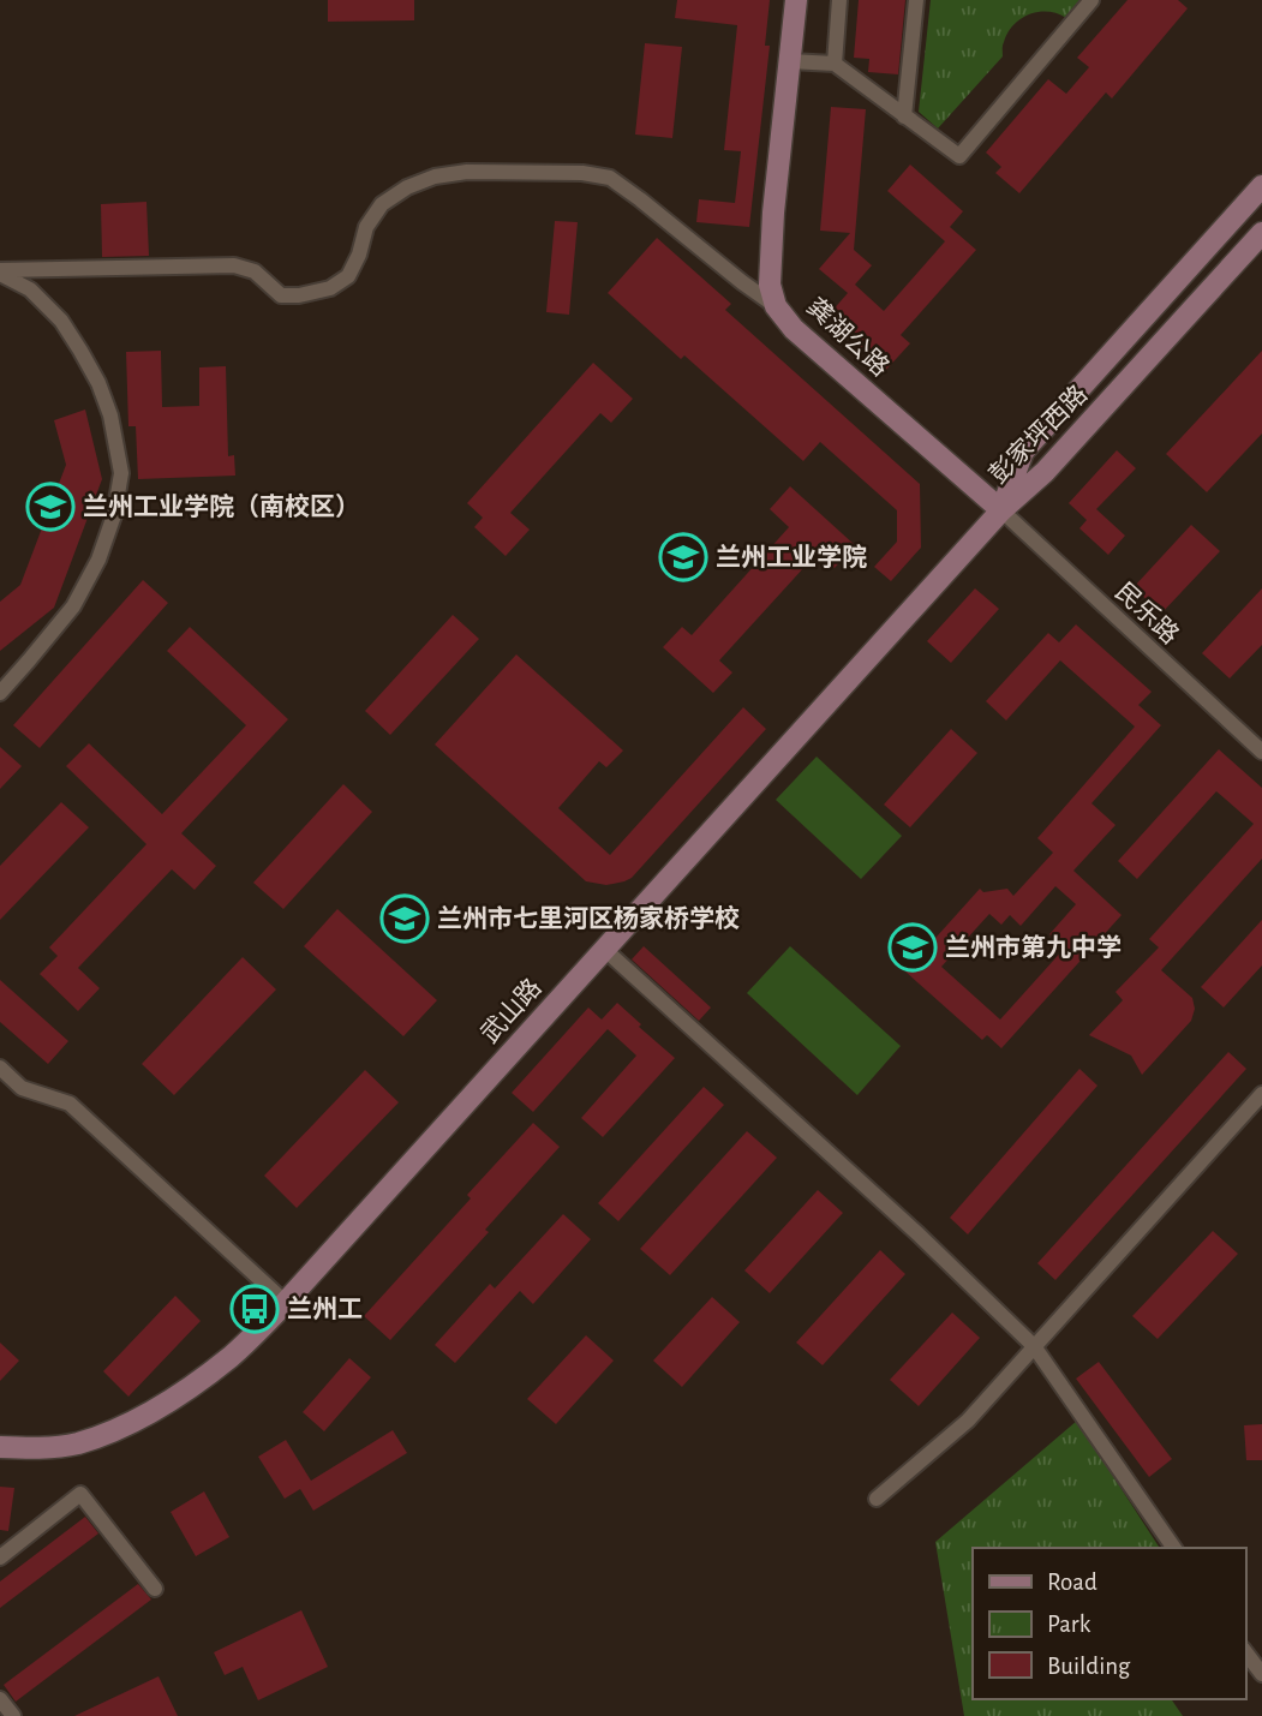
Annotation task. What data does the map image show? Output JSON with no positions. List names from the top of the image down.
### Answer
{
  "streets": {
    "main road": ["龚湖公路", "彭家坪西路", "武山路"],
    "street": ["民乐路"]
  },
  "crossings": [
    ["龚湖公路", "彭家坪西路"],
    ["龚湖公路", "民乐路"],
    ["龚湖公路", "武山路"],
    ["彭家坪西路", "民乐路"],
    ["彭家坪西路", "武山路"],
    ["民乐路", "武山路"]
  ],
  "places": {
    "school or university": [
      "兰州工业学院（南校区）",
      "兰州工业学院",
      "兰州市七里河区杨家桥学校",
      "兰州市第九中学"
    ],
    "bus stop": ["兰州工"]
  },
  "legend": ["Road", "Park", "Building"]
}
